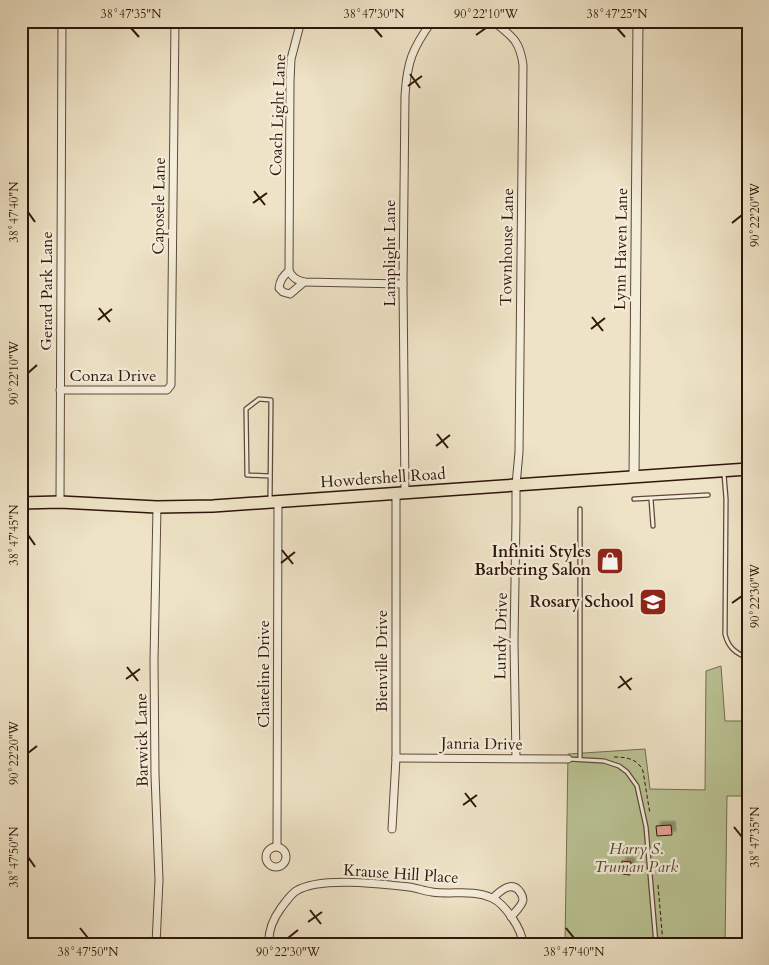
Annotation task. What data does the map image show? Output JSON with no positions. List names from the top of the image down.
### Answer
{
  "streets": {
    "main road": ["Howdershell Road"],
    "street": [
      "Coach Light Lane",
      "Caposele Lane",
      "Townhouse Lane",
      "Lynn Haven Lane",
      "Lamplight Lane",
      "Gerard Park Lane",
      "Conza Drive",
      "Lundy Drive",
      "Bienville Drive",
      "Chateline Drive",
      "Barwick Lane",
      "Janria Drive",
      "Krause Hill Place"
    ]
  },
  "crossings": [
    ["Caposele Lane", "Conza Drive"],
    ["Townhouse Lane", "Howdershell Road"],
    ["Townhouse Lane", "Lundy Drive"],
    ["Lynn Haven Lane", "Howdershell Road"],
    ["Lamplight Lane", "Howdershell Road"],
    ["Lamplight Lane", "Bienville Drive"],
    ["Gerard Park Lane", "Conza Drive"],
    ["Gerard Park Lane", "Howdershell Road"],
    ["Howdershell Road", "Lundy Drive"],
    ["Howdershell Road", "Bienville Drive"],
    ["Howdershell Road", "Chateline Drive"],
    ["Howdershell Road", "Barwick Lane"],
    ["Lundy Drive", "Janria Drive"],
    ["Bienville Drive", "Janria Drive"]
  ],
  "parks": ["Harry S. Truman Park"],
  "places": {
    "shop": ["Infiniti Styles Barbering Salon"],
    "school or university": ["Rosary School"]
  },
  "coordinates": [
    "38°47'35\"N",
    "38°47'30\"N",
    "90°22'10\"W",
    "38°47'25\"N",
    "38°47'40\"N",
    "90°22'20\"W",
    "38°47'45\"N",
    "90°22'30\"W",
    "38°47'50\"N"
  ]
}
